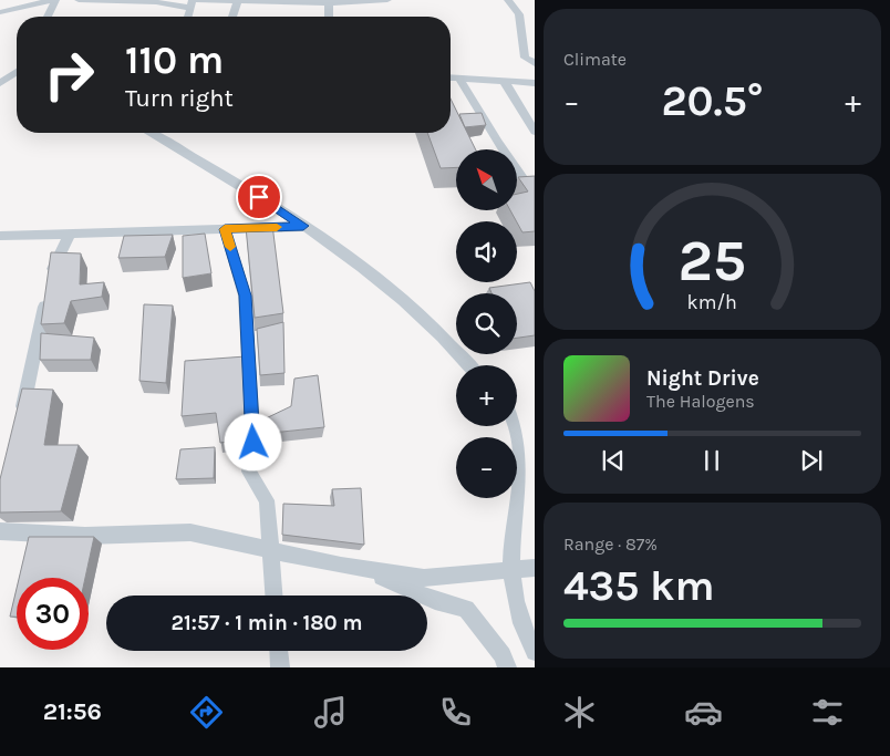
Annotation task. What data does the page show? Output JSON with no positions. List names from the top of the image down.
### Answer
{
  "north": "top left",
  "page": {
    "tile": [
      "Climate",
      ["Range · 87%", "435 km"]
    ],
    "turn": ["110 m", "Turn right"],
    "heat": ["−", "20.5°", "+"],
    "map_buttons": ["+", "−"],
    "song": ["Night Drive", "The Halogens"],
    "limit": "30",
    "trip": "21:57 · 1 min · 180 m",
    "tabs": "21:56",
    "gauge": ["25", "km/h"]
  }
}
